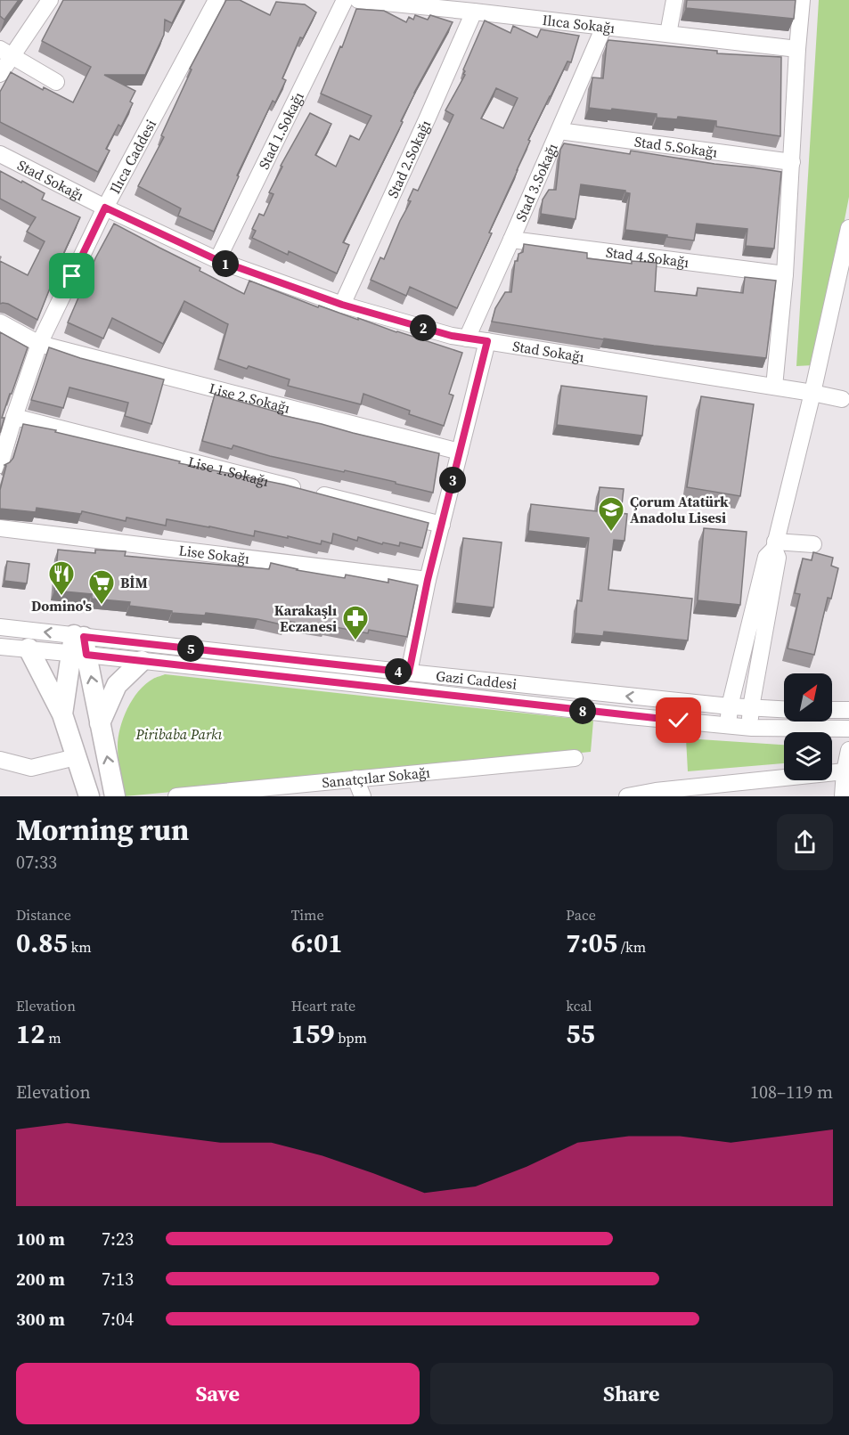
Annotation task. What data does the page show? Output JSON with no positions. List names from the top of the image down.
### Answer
{
  "streets": {
    "street": [
      "Ilıca Sokağı",
      "Stad 1.Sokağı",
      "Stad 5.Sokağı",
      "Ilıca Caddesi",
      "Stad 2.Sokağı",
      "Stad Sokağı",
      "Stad 3.Sokağı",
      "Stad 4.Sokağı",
      "Lise 2.Sokağı",
      "Lise 1.Sokağı",
      "Lise Sokağı",
      "Gazi Caddesi",
      "Sanatçılar Sokağı"
    ]
  },
  "crossings": [
    ["Ilıca Sokağı", "Stad 2.Sokağı"],
    ["Ilıca Sokağı", "Stad 3.Sokağı"],
    ["Stad 1.Sokağı", "Stad Sokağı"],
    ["Stad 5.Sokağı", "Stad 3.Sokağı"],
    ["Ilıca Caddesi", "Stad Sokağı"],
    ["Ilıca Caddesi", "Lise 2.Sokağı"],
    ["Ilıca Caddesi", "Lise 1.Sokağı"],
    ["Stad 2.Sokağı", "Stad Sokağı"],
    ["Stad Sokağı", "Stad 3.Sokağı"],
    ["Stad 3.Sokağı", "Stad 4.Sokağı"]
  ],
  "parks": ["Piribaba Parkı"],
  "places": {
    "school or university": ["Çorum Atatürk Anadolu Lisesi"],
    "restaurant": ["Domino's"],
    "supermarket": ["BİM"],
    "pharmacy": ["Karakaşlı Eczanesi"]
  },
  "north": "top right",
  "page": {
    "pins": [
      "1",
      "2",
      "3",
      "5",
      "4",
      "8"
    ],
    "heading": ["Morning run", "07:33"],
    "stats": [
      ["Distance", "0.85 km"],
      ["Time", "6:01"],
      ["Pace", "7:05 /km"],
      ["Elevation", "12 m"],
      ["Heart rate", "159 bpm"],
      ["kcal", "55"]
    ],
    "chart": ["Elevation", "108–119 m"],
    "list": [
      {
        "name": "100 m",
        "note": "7:23"
      },
      {
        "name": "200 m",
        "note": "7:13"
      },
      {
        "name": "300 m",
        "note": "7:04"
      }
    ],
    "buttons": ["Save", "Share"]
  }
}
